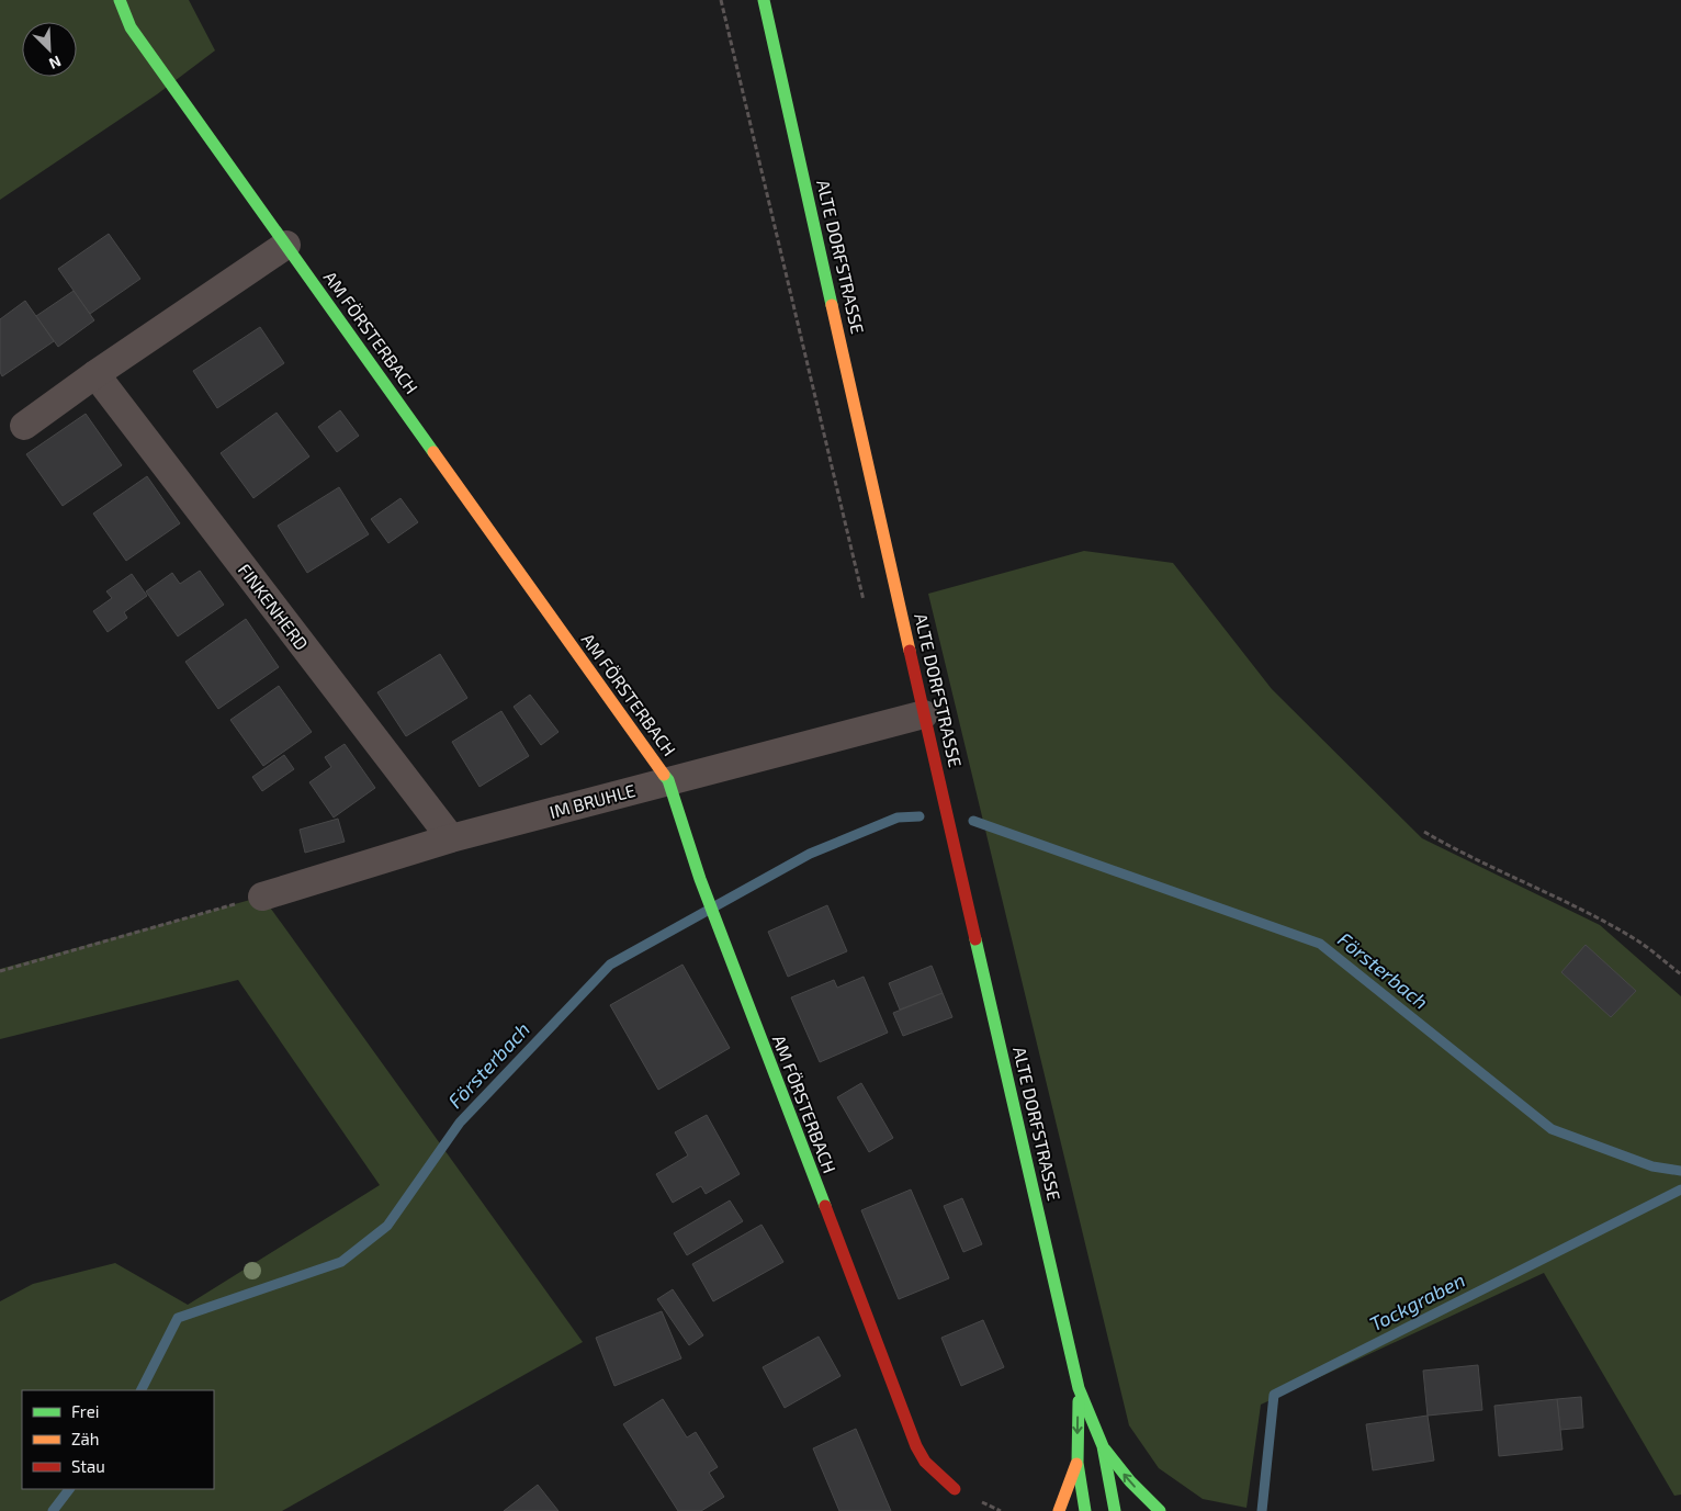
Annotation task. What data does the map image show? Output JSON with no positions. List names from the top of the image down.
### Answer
{
  "streets": {
    "street": [
      "ALTE DORFSTRASSE",
      "AM FÖRSTERBACH",
      "FINKENHERD",
      "IM BRUHLE"
    ]
  },
  "crossings": [
    ["ALTE DORFSTRASSE", "IM BRUHLE"],
    ["AM FÖRSTERBACH", "IM BRUHLE"],
    ["FINKENHERD", "IM BRUHLE"]
  ],
  "water": ["Försterbach", "Tockgraben"],
  "legend": ["Frei", "Zäh", "Stau"],
  "north": "bottom right"
}
